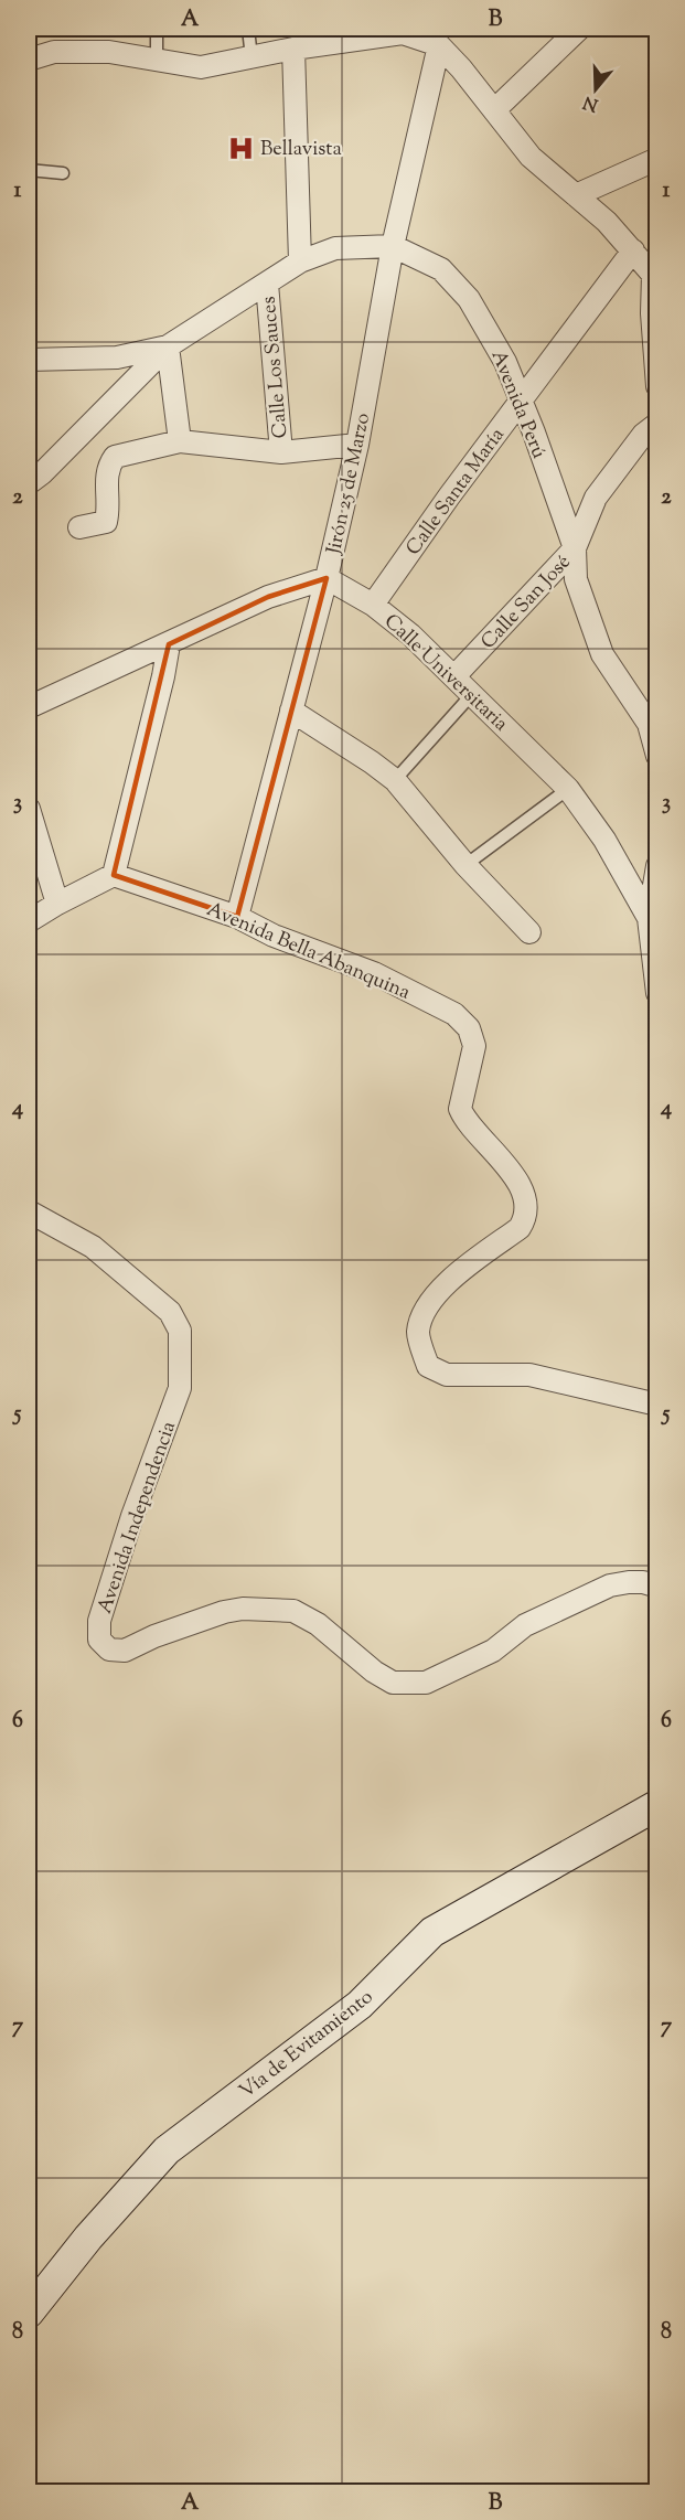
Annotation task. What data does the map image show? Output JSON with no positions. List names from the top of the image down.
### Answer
{
  "streets": {
    "main road": ["Vía de Evitamiento"],
    "street": [
      "Calle Los Sauces",
      "Avenida Perú",
      "Jirón 25 de Marzo",
      "Calle Santa María",
      "Calle San José",
      "Calle Universitaria",
      "Avenida Bella Abanquina",
      "Avenida Independencia"
    ]
  },
  "crossings": [
    ["Calle Los Sauces", "Avenida Perú"],
    ["Avenida Perú", "Jirón 25 de Marzo"],
    ["Avenida Perú", "Calle Santa María"],
    ["Avenida Perú", "Calle San José"],
    ["Jirón 25 de Marzo", "Calle Universitaria"],
    ["Jirón 25 de Marzo", "Avenida Bella Abanquina"],
    ["Calle Santa María", "Calle Universitaria"],
    ["Calle San José", "Calle Universitaria"]
  ],
  "places": {
    "hospital": ["Bellavista"]
  },
  "north": "bottom",
  "grid": {
    "columns": ["A", "B"],
    "rows": [
      "1",
      "2",
      "3",
      "4",
      "5",
      "6",
      "7",
      "8"
    ]
  }
}
